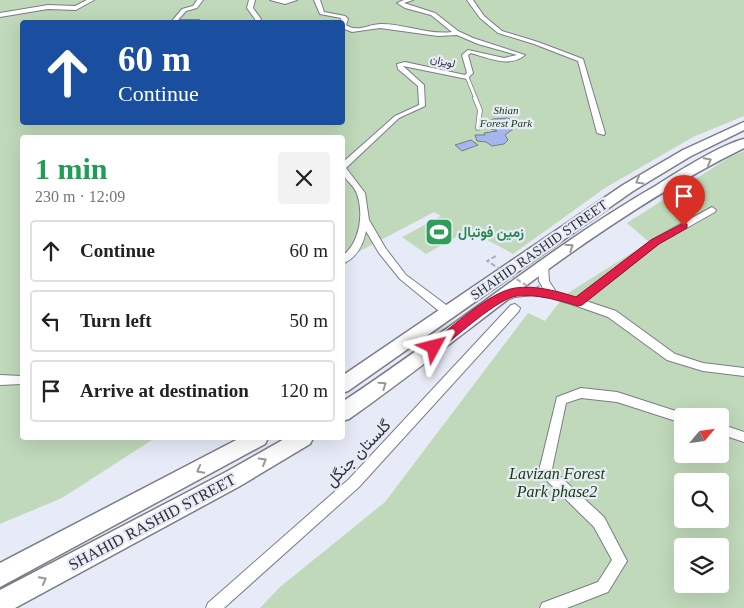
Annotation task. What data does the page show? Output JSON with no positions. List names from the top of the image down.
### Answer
{
  "streets": {
    "main road": ["SHAHID RASHID STREET"],
    "street": ["لویزان", "گلستان جنگل"]
  },
  "crossings": [
    ["لویزان", "SHAHID RASHID STREET"]
  ],
  "parks": ["Shian Forest Park", "Lavizan Forest Park phase2"],
  "places": {
    "sports": ["زمین فوتبال"]
  },
  "north": "top right",
  "page": {
    "turn": ["60 m", "Continue"],
    "heading": ["1 min", "230 m · 12:09"],
    "list": [
      {
        "name": "Continue",
        "value": "60 m"
      },
      {
        "name": "Turn left",
        "value": "50 m"
      },
      {
        "name": "Arrive at destination",
        "value": "120 m"
      }
    ]
  }
}
